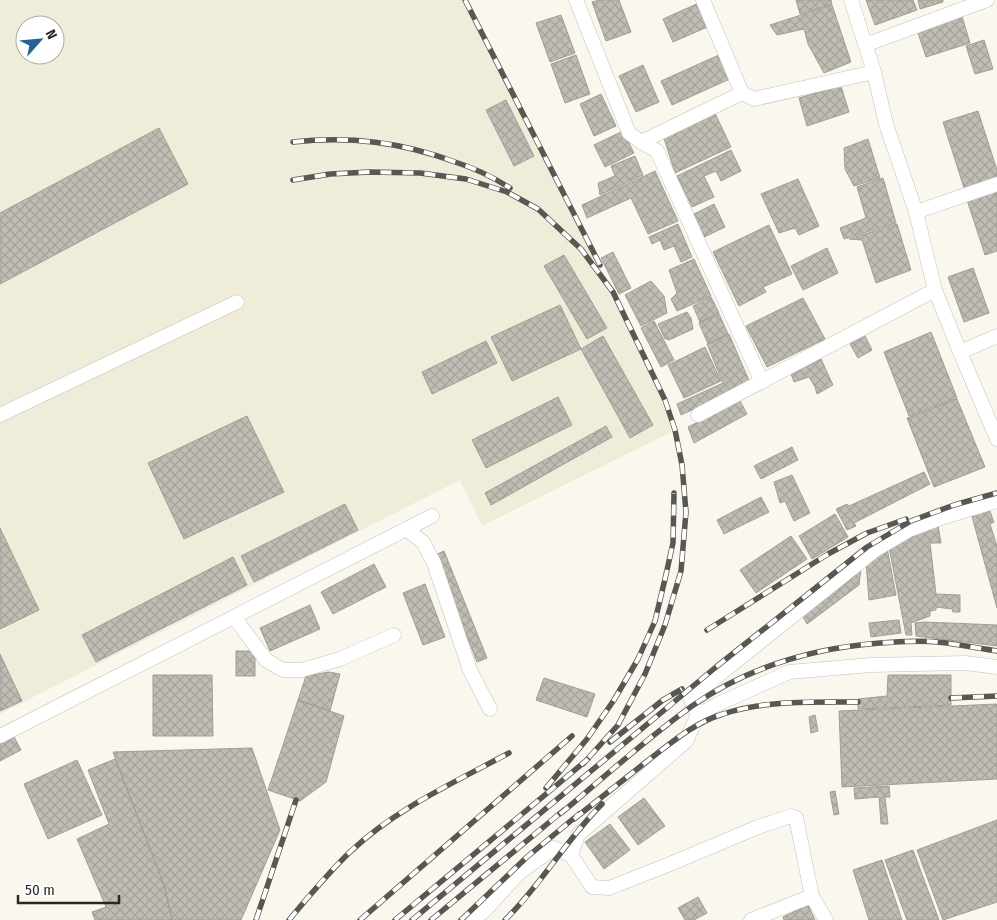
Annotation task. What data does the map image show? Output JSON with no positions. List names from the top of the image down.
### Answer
{
  "scale_bar": "50 m",
  "north": "top right"
}
